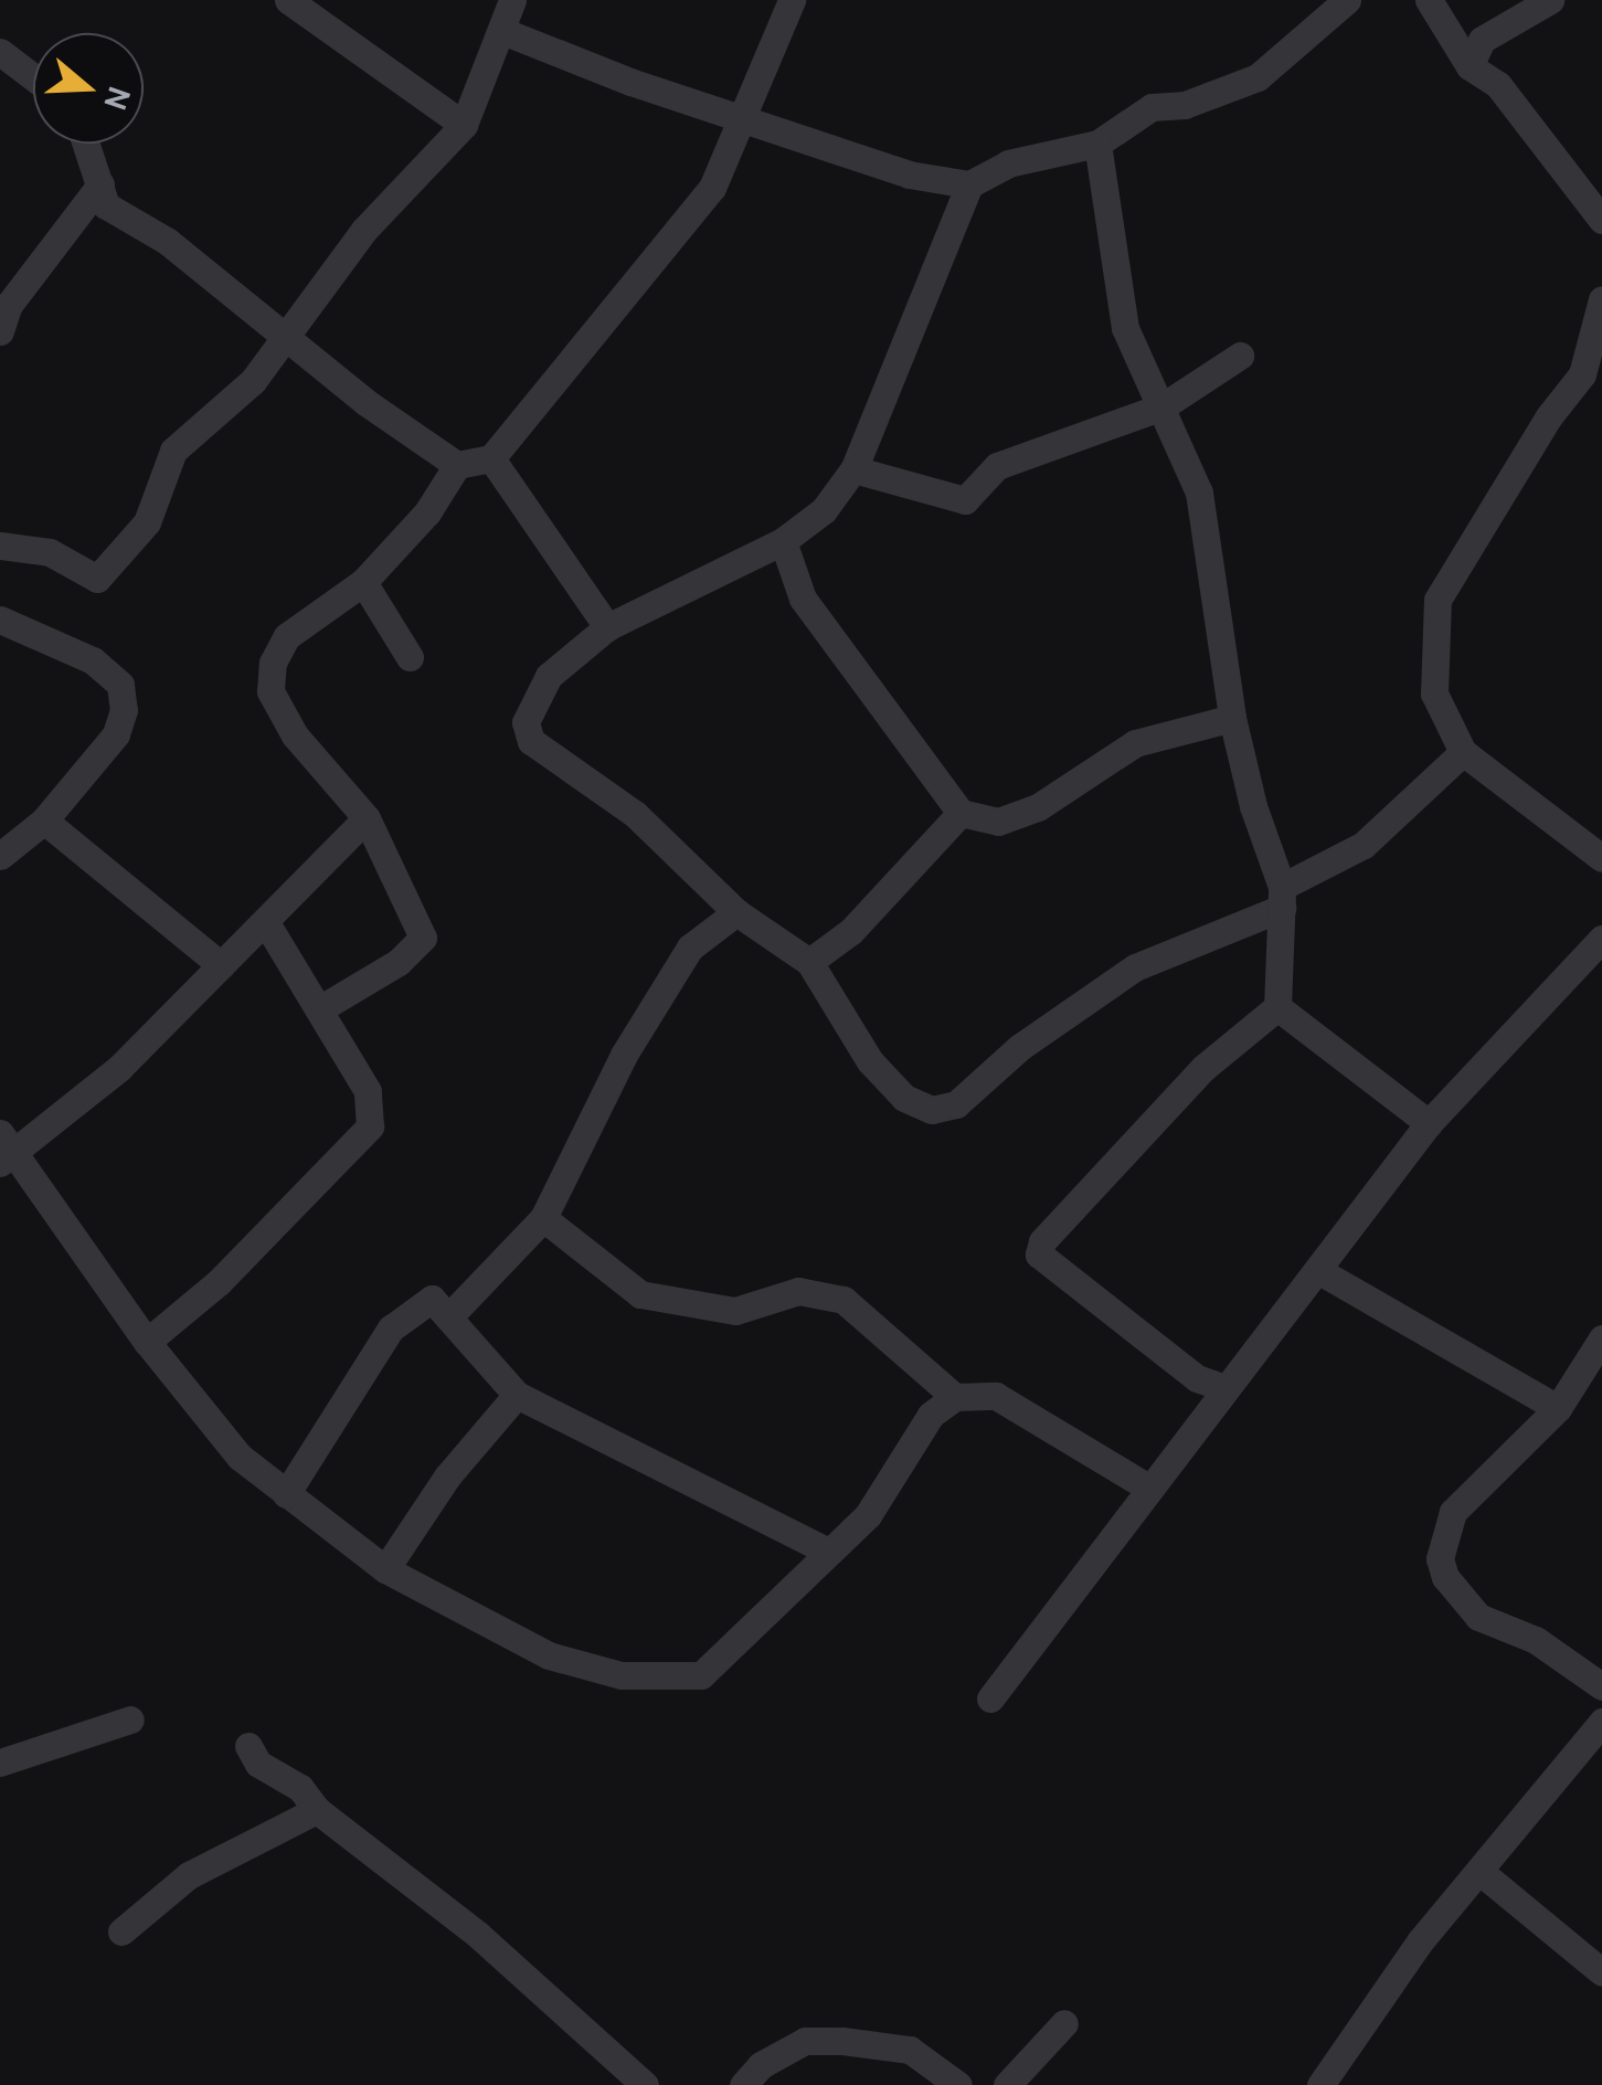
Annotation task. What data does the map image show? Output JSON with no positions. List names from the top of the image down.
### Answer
{
  "north": "right"
}
